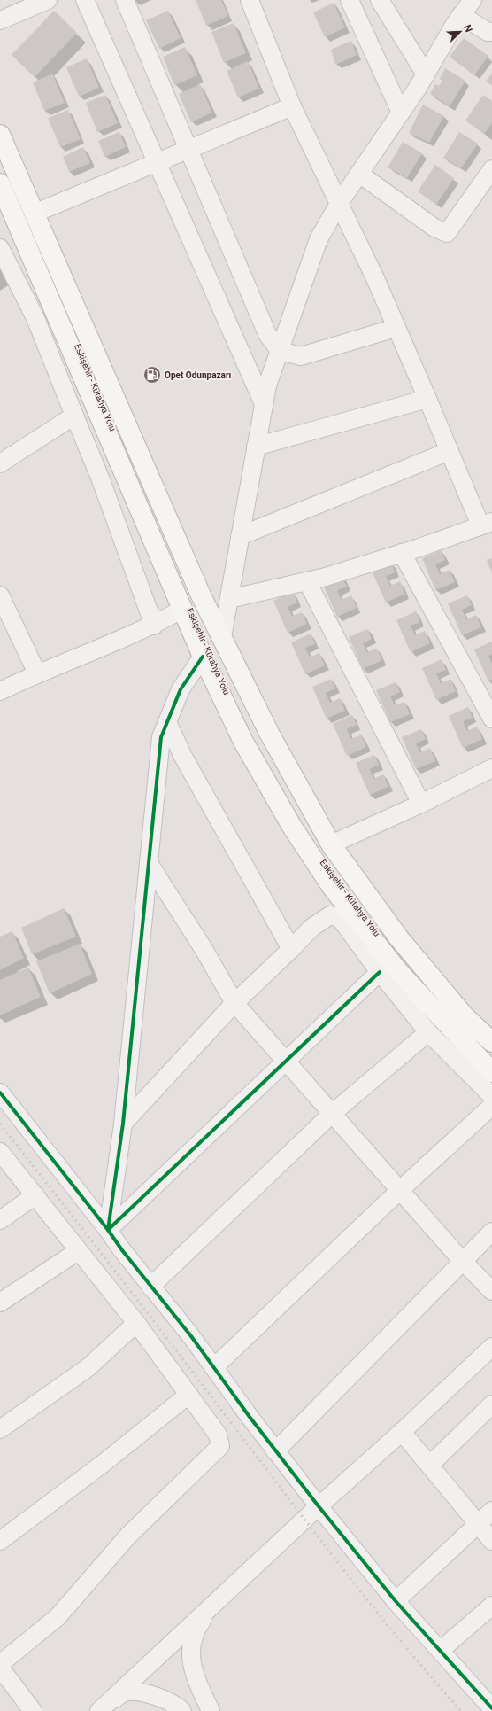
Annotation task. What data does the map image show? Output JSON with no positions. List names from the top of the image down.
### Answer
{
  "streets": {
    "highway": ["Eskişehir - Kütahya Yolu"]
  },
  "places": {
    "fuel station": ["Opet Odunpazarı"]
  },
  "north": "top right"
}
